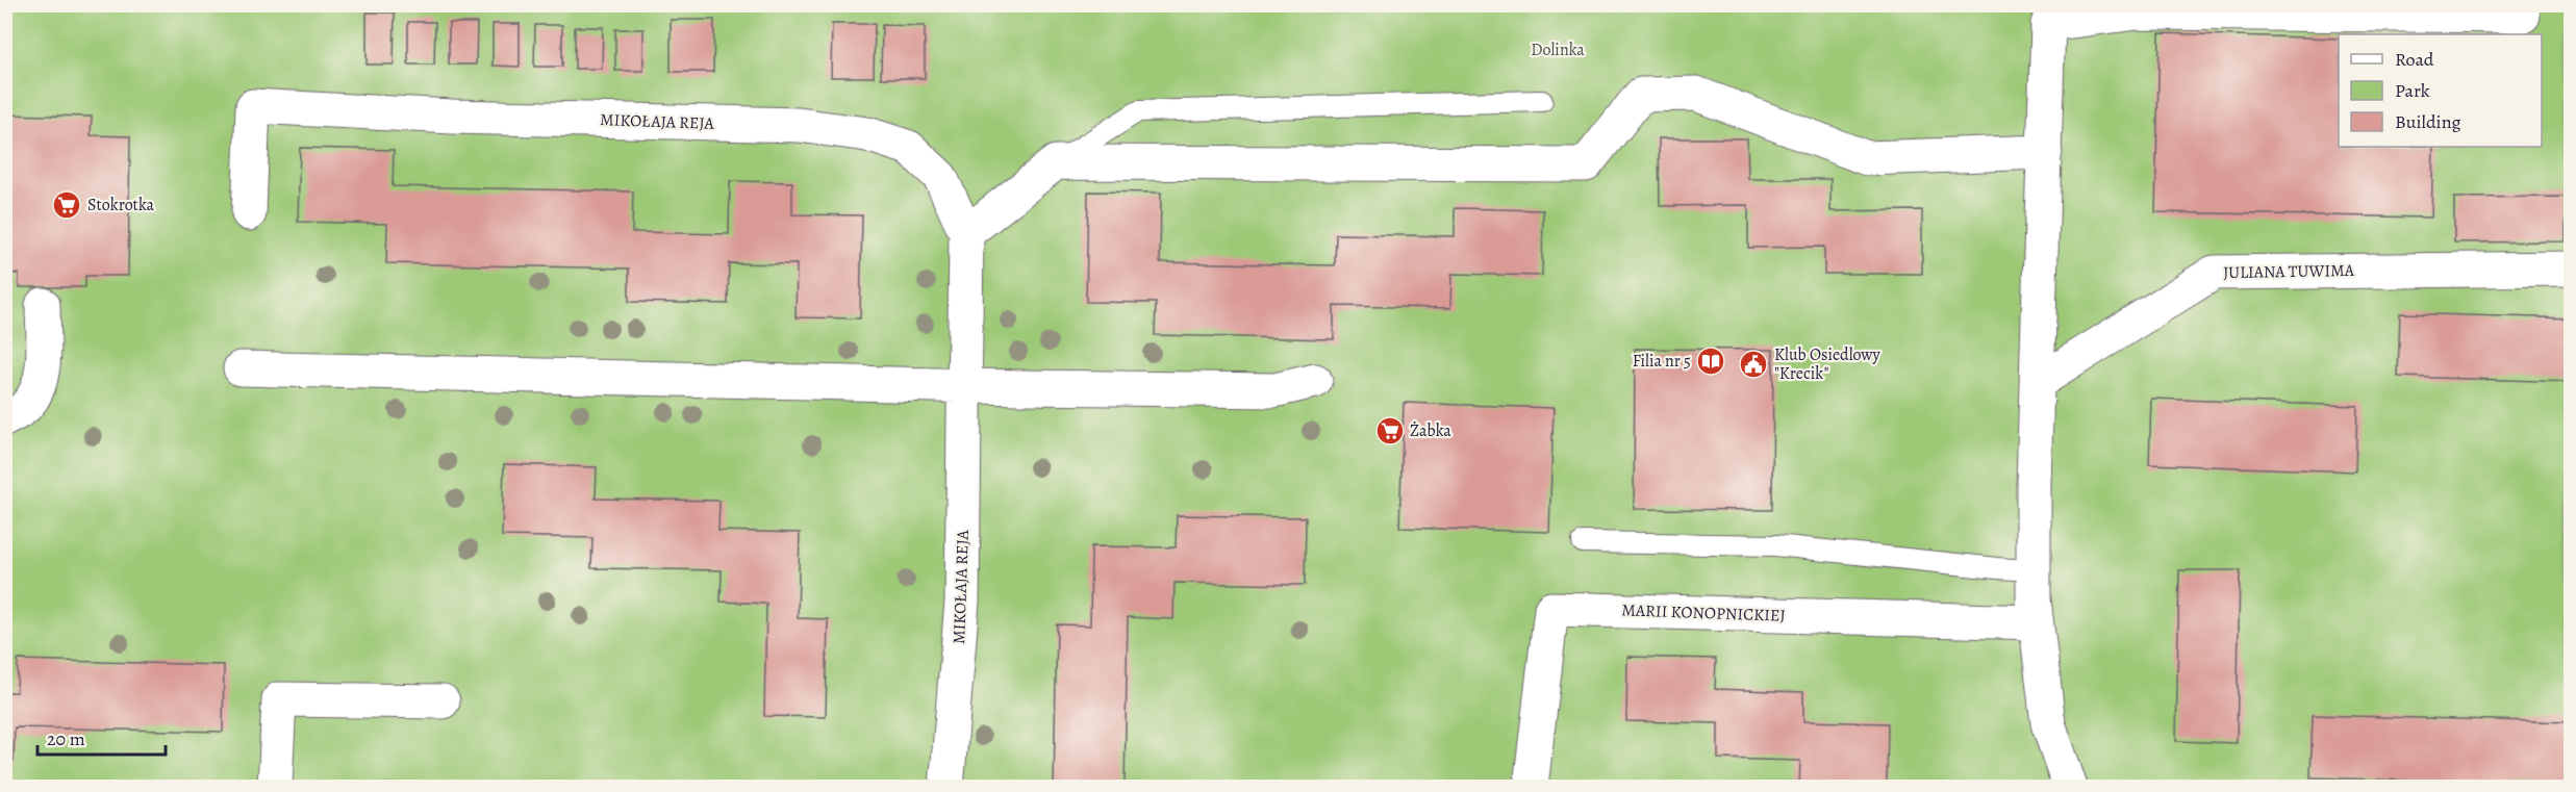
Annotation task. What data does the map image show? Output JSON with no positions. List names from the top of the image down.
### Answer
{
  "streets": {
    "street": ["MIKOŁAJA REJA", "JULIANA TUWIMA", "MARII KONOPNICKIEJ"]
  },
  "parks": ["Dolinka"],
  "places": {
    "supermarket": ["Stokrotka", "Żabka"],
    "library": ["Filia nr 5"],
    "public building": ["Klub Osiedlowy \"Krecik\""]
  },
  "legend": ["Road", "Park", "Building"],
  "scale_bar": "20 m"
}
